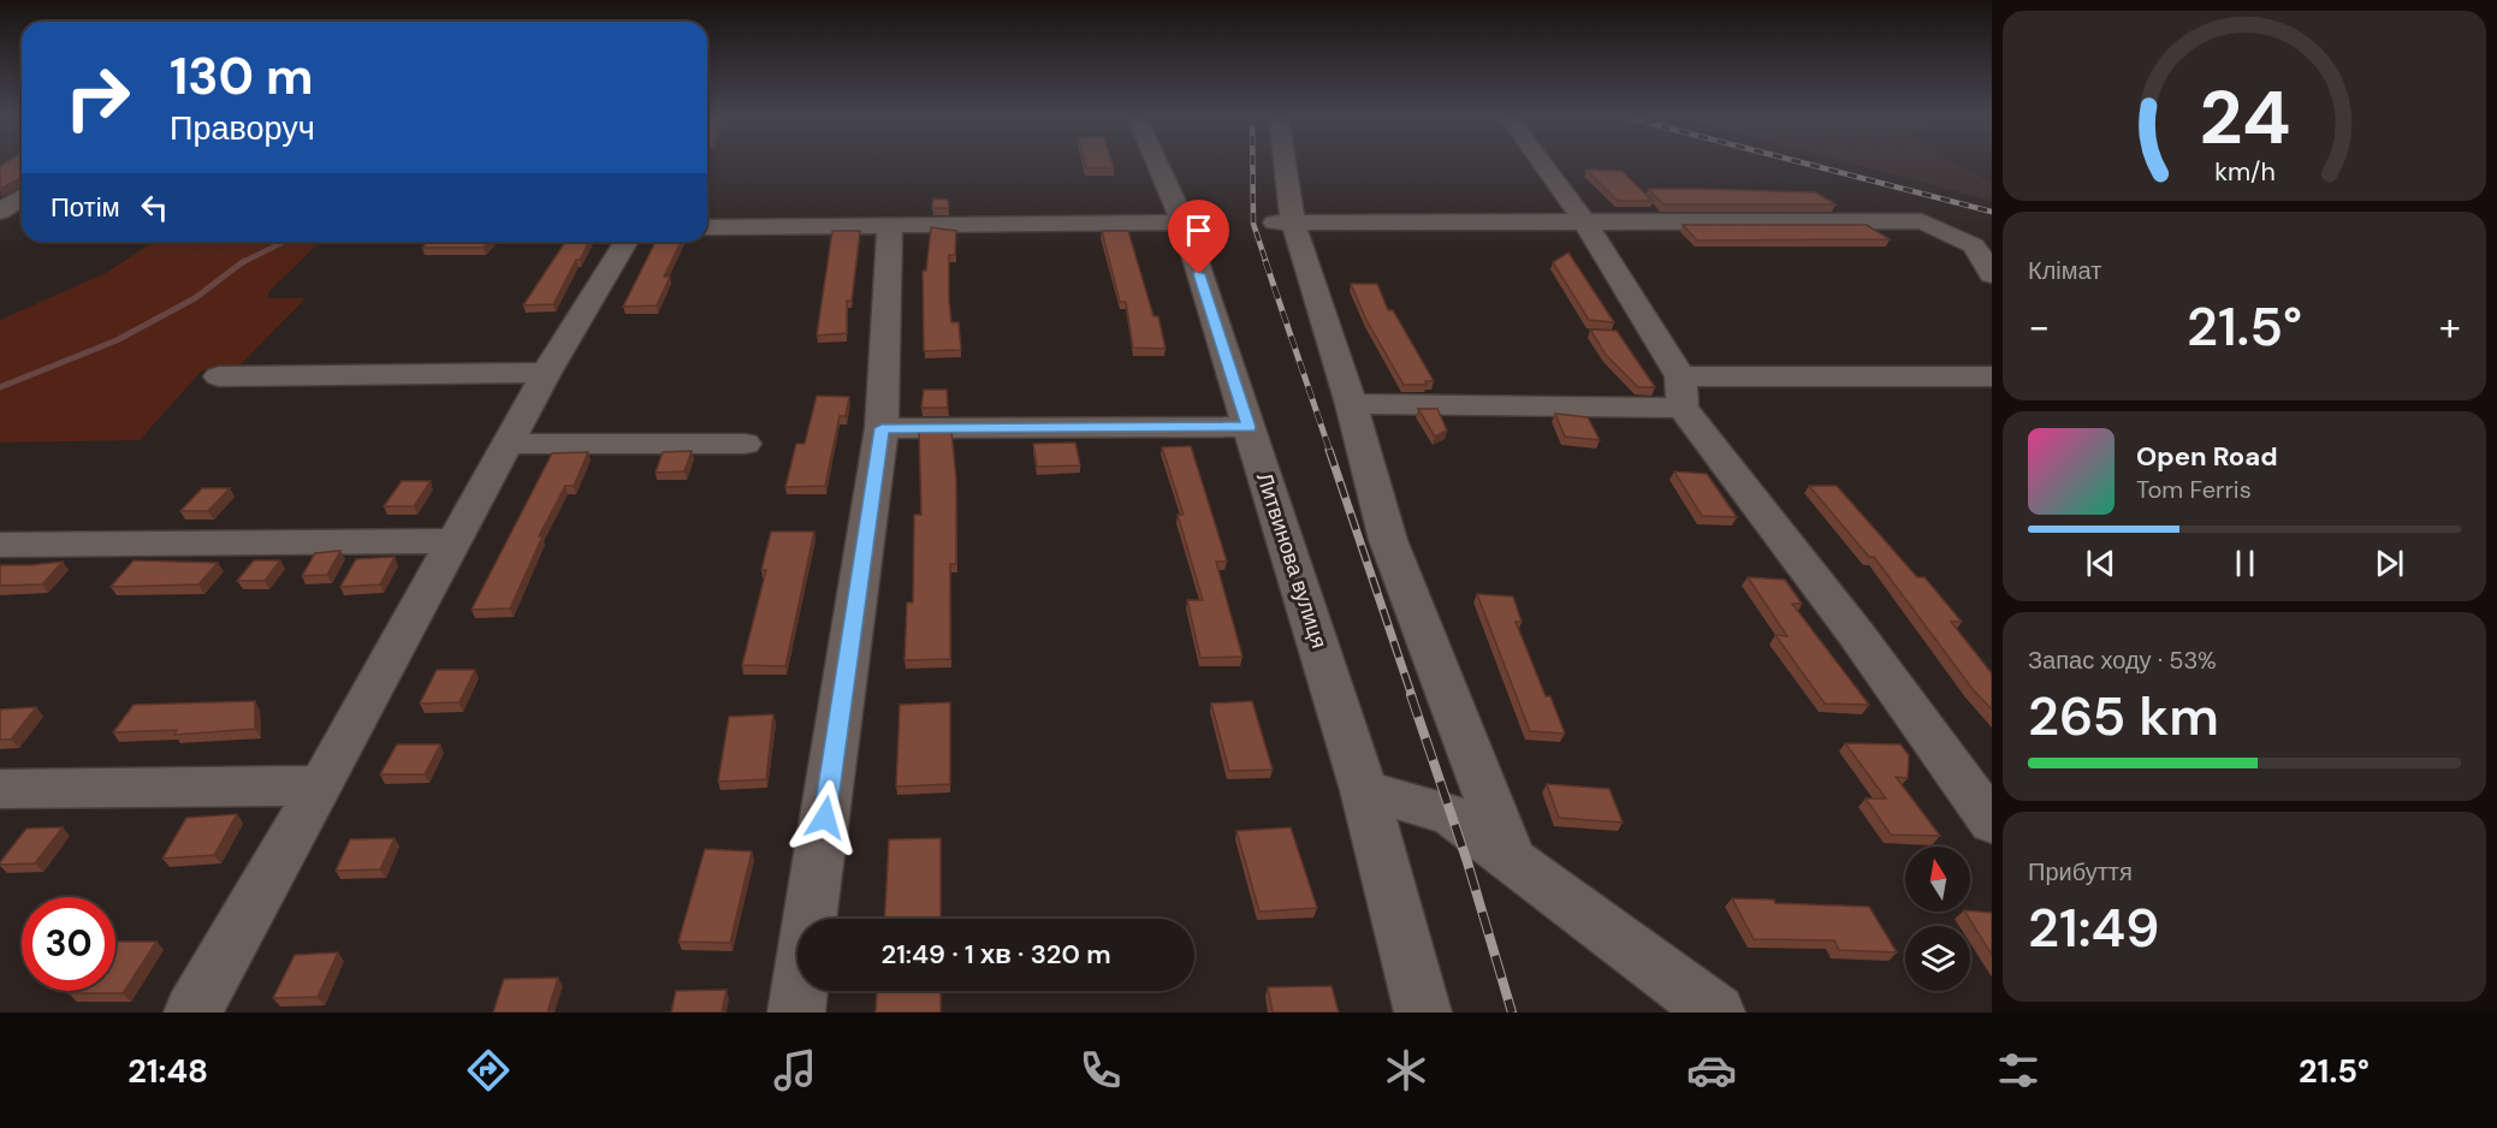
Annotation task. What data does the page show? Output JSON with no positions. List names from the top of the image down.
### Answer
{
  "streets": {
    "street": ["Литвинова вулиця"]
  },
  "north": "top",
  "page": {
    "turn": ["130 m", "Праворуч"],
    "then": "Потім",
    "tile": [
      "Клімат",
      ["Запас ходу · 53%", "265 km"],
      ["Прибуття", "21:49"]
    ],
    "heat": ["−", "21.5°", "+"],
    "song": ["Open Road", "Tom Ferris"],
    "limit": "30",
    "trip": "21:49 · 1 хв · 320 m",
    "tabs": ["21:48", "21.5°"],
    "gauge": ["24", "km/h"]
  }
}
